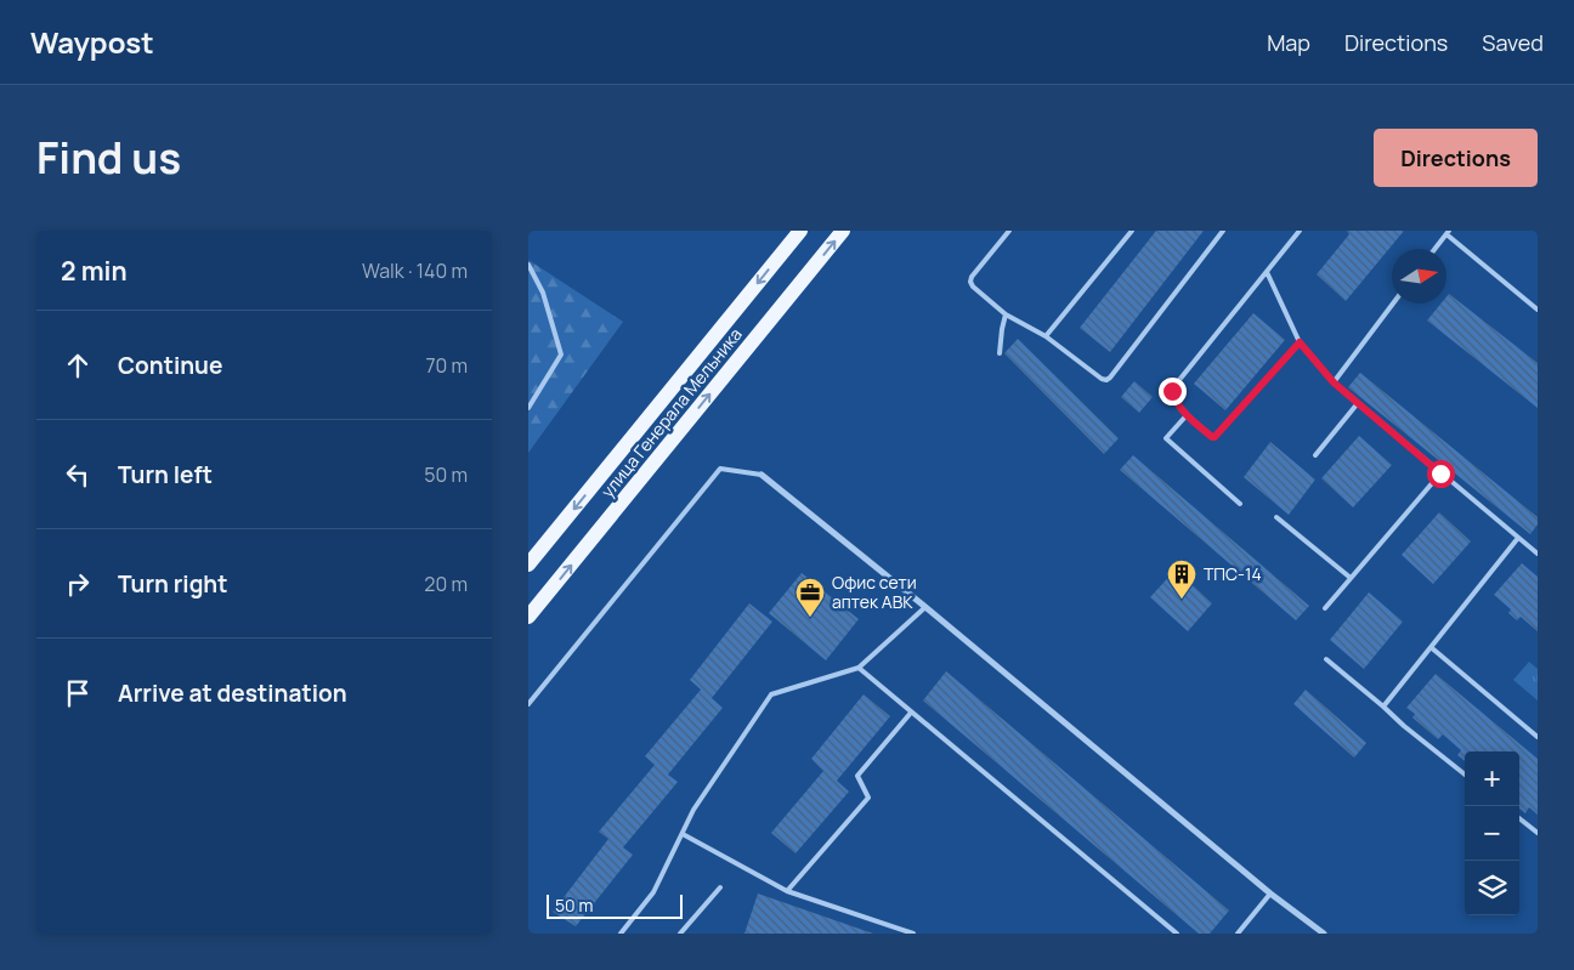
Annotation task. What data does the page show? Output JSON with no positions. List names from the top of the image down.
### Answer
{
  "streets": {
    "main road": ["улица Генерала Мельника"]
  },
  "places": {
    "building": ["ТПС-14"],
    "office": ["Офис сети аптек АВК"]
  },
  "scale_bar": "50 m",
  "north": "right",
  "page": {
    "header": "Waypost",
    "nav": ["Map", "Directions", "Saved"],
    "title": "Find us",
    "buttons": "Directions",
    "heading": ["2 min", "Walk · 140 m"],
    "list": [
      ["Continue", "70 m"],
      ["Turn left", "50 m"],
      ["Turn right", "20 m"],
      "Arrive at destination"
    ],
    "map_buttons": ["+", "−"],
    "scale": "50 m"
  }
}
